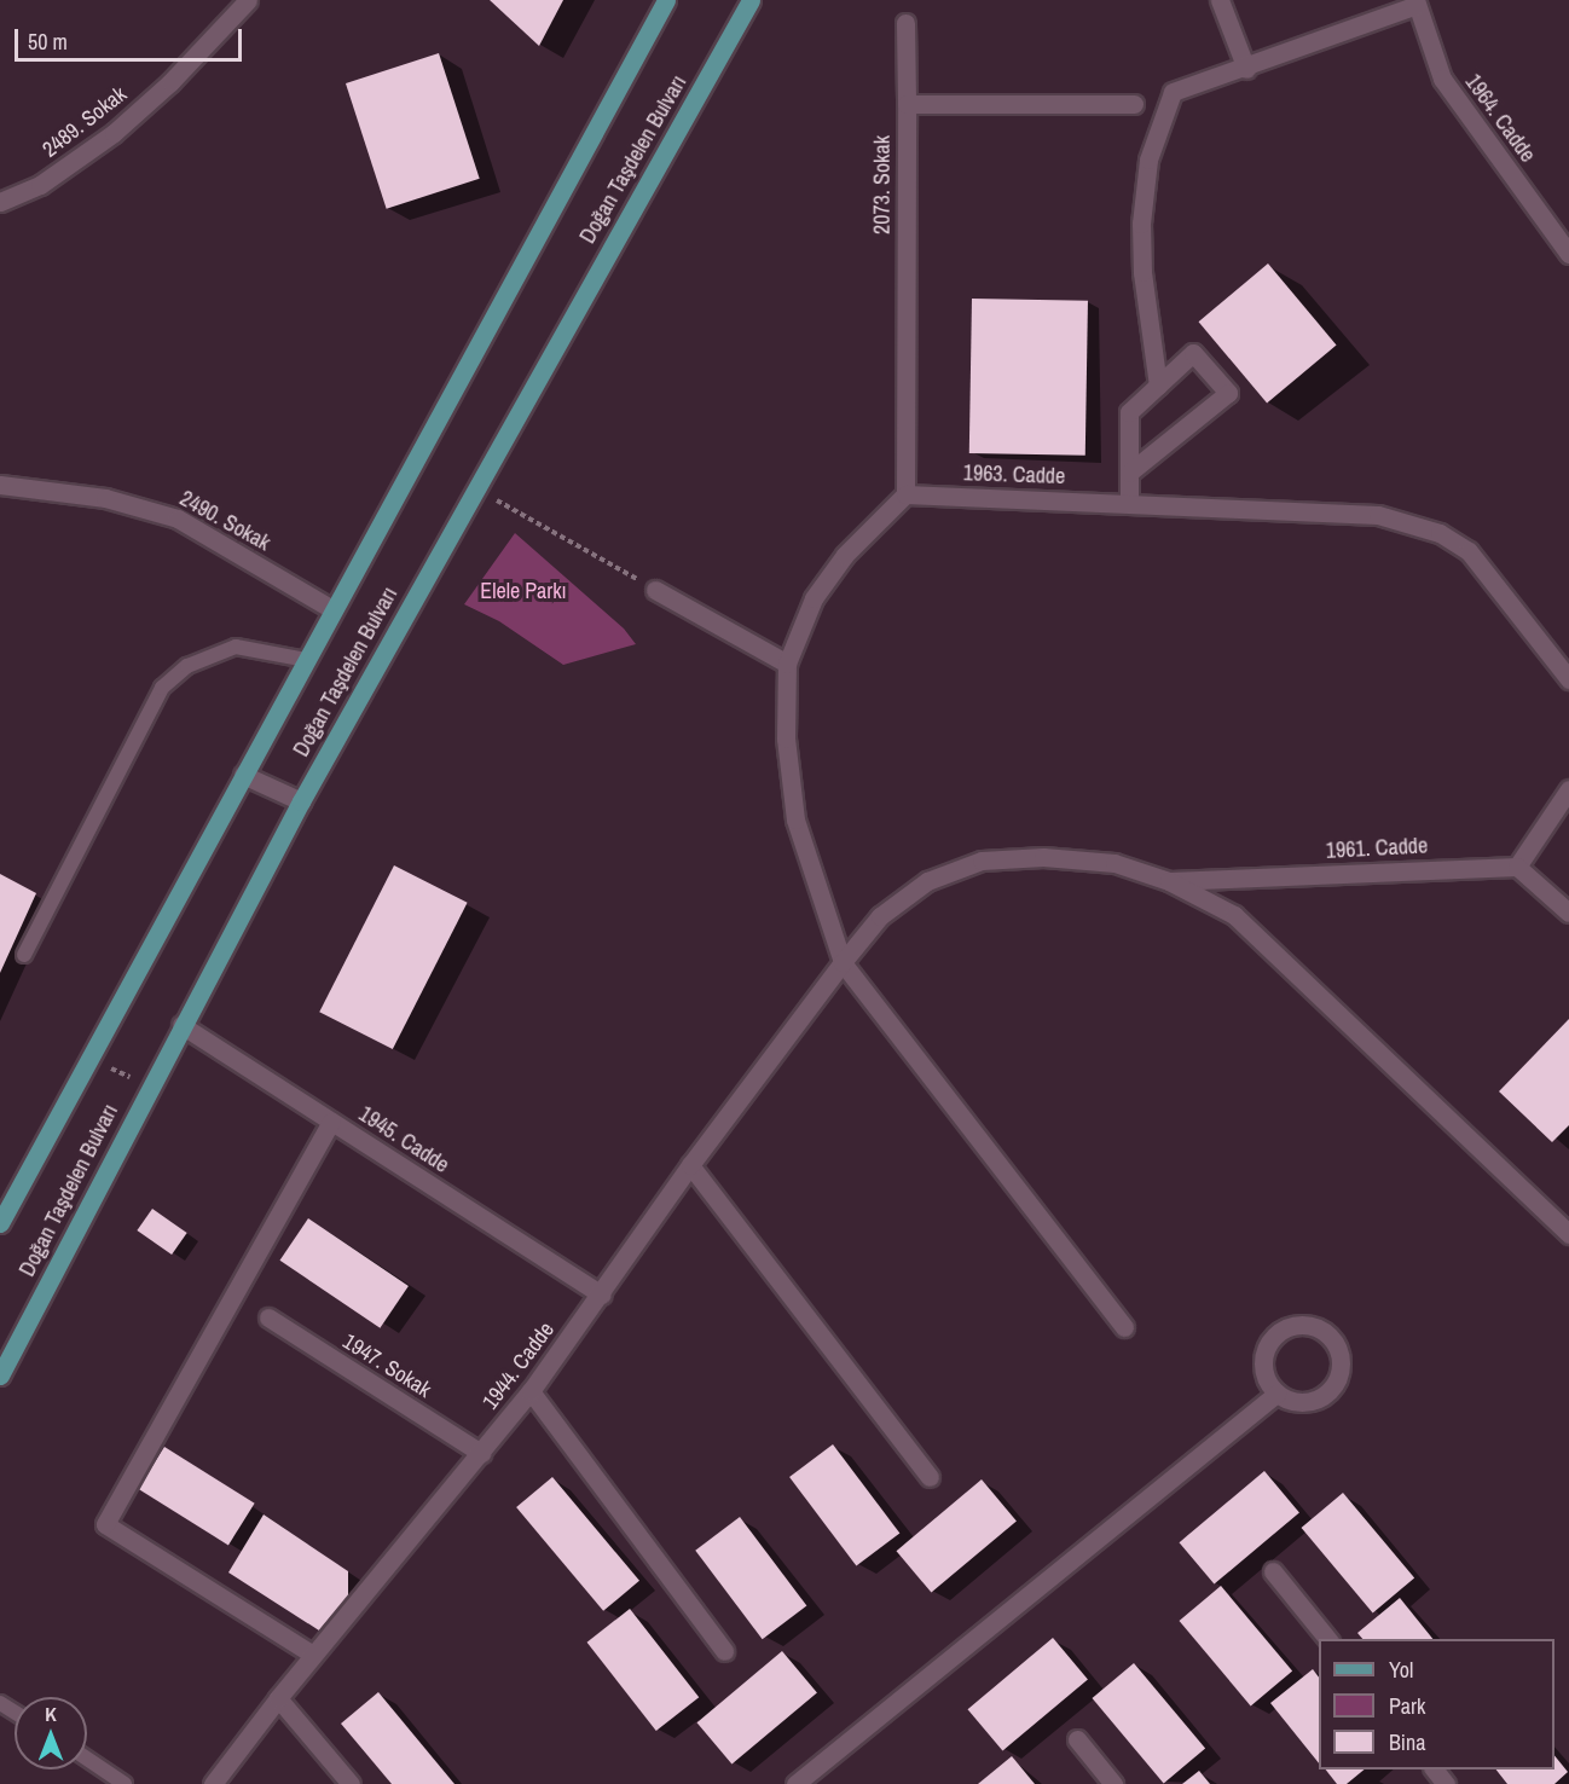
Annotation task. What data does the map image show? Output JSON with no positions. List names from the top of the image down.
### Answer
{
  "streets": {
    "main road": ["Doğan Taşdelen Bulvarı"],
    "street": [
      "1964. Cadde",
      "2489. Sokak",
      "2073. Sokak",
      "1963. Cadde",
      "2490. Sokak",
      "1961. Cadde",
      "1945. Cadde",
      "1947. Sokak",
      "1944. Cadde"
    ]
  },
  "crossings": [
    ["Doğan Taşdelen Bulvarı", "2490. Sokak"],
    ["Doğan Taşdelen Bulvarı", "1945. Cadde"],
    ["2073. Sokak", "1963. Cadde"],
    ["1961. Cadde", "1944. Cadde"],
    ["1945. Cadde", "1944. Cadde"],
    ["1947. Sokak", "1944. Cadde"]
  ],
  "parks": ["Elele Parkı"],
  "legend": ["Yol", "Park", "Bina"],
  "scale_bar": "50 m",
  "north": "top"
}
